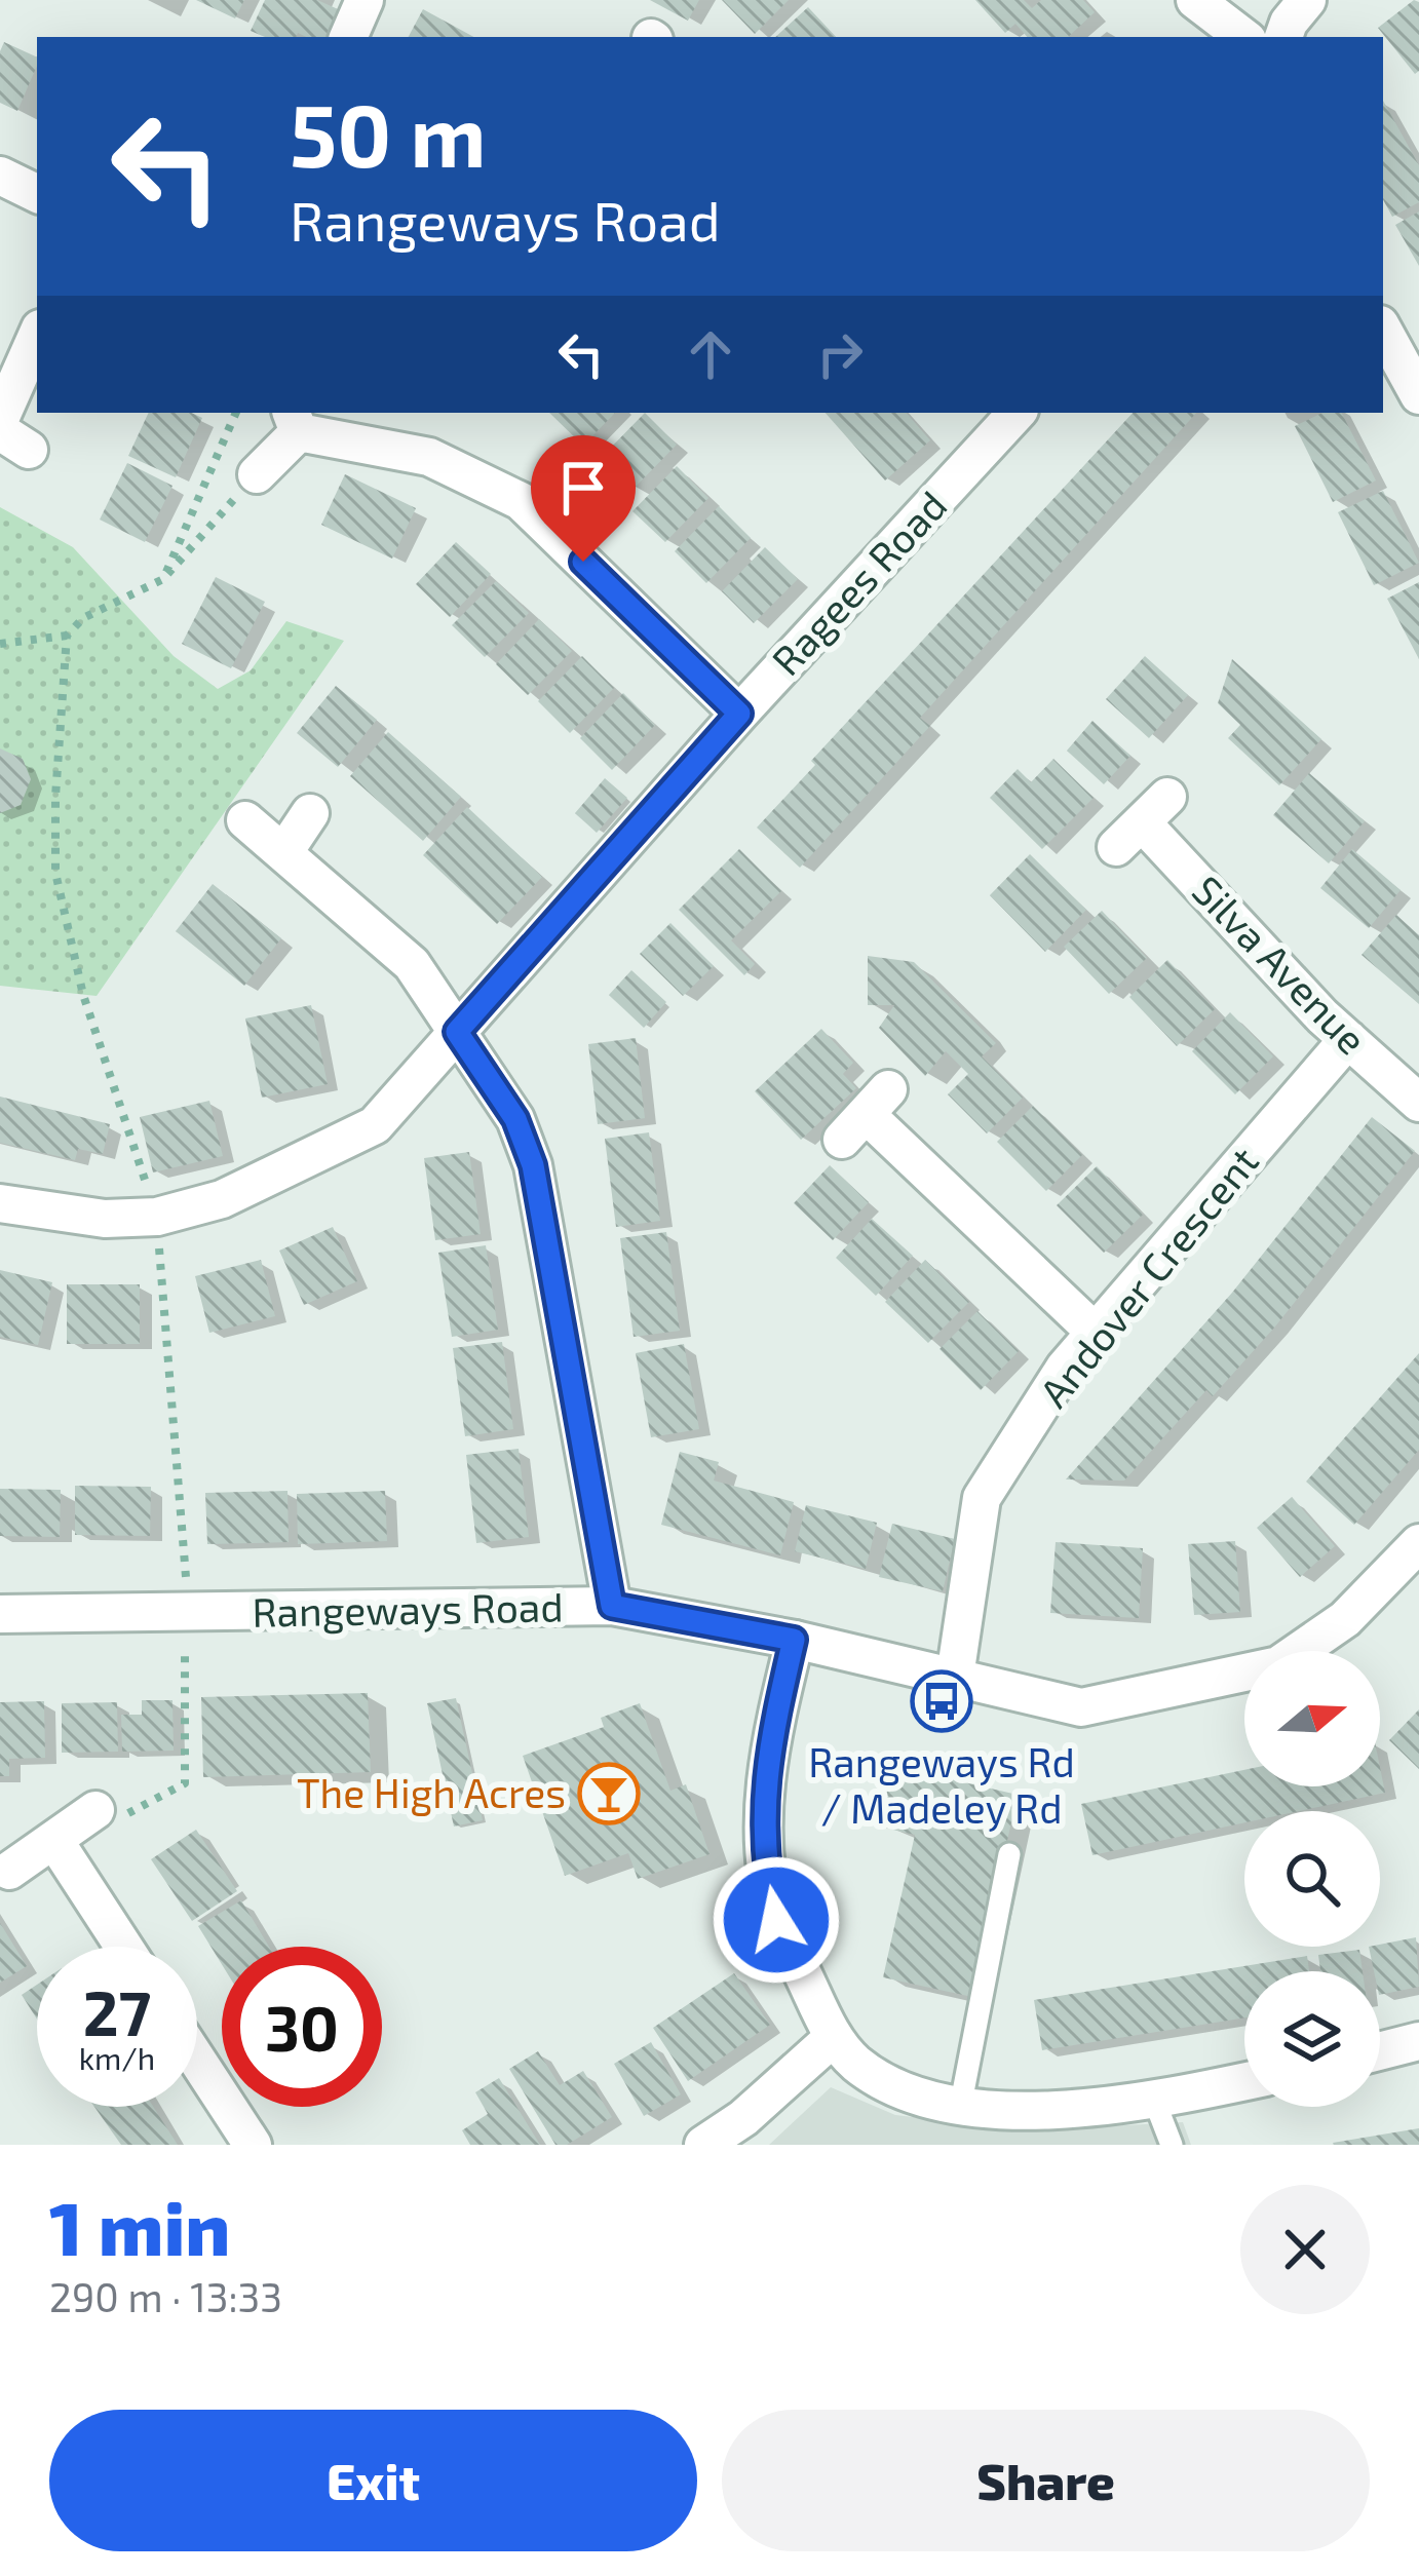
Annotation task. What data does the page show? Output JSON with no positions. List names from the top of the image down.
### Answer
{
  "streets": {
    "street": [
      "Ragees Road",
      "Silva Avenue",
      "Andover Crescent",
      "Rangeways Road"
    ]
  },
  "crossings": [
    ["Silva Avenue", "Andover Crescent"],
    ["Andover Crescent", "Rangeways Road"]
  ],
  "places": {
    "bus stop": ["Rangeways Rd / Madeley Rd"],
    "bar": ["The High Acres"]
  },
  "north": "right",
  "page": {
    "turn": ["50 m", "Rangeways Road"],
    "speed": "27 km/h",
    "limit": "30",
    "heading": ["1 min", "290 m · 13:33"],
    "buttons": ["Exit", "Share"]
  }
}
